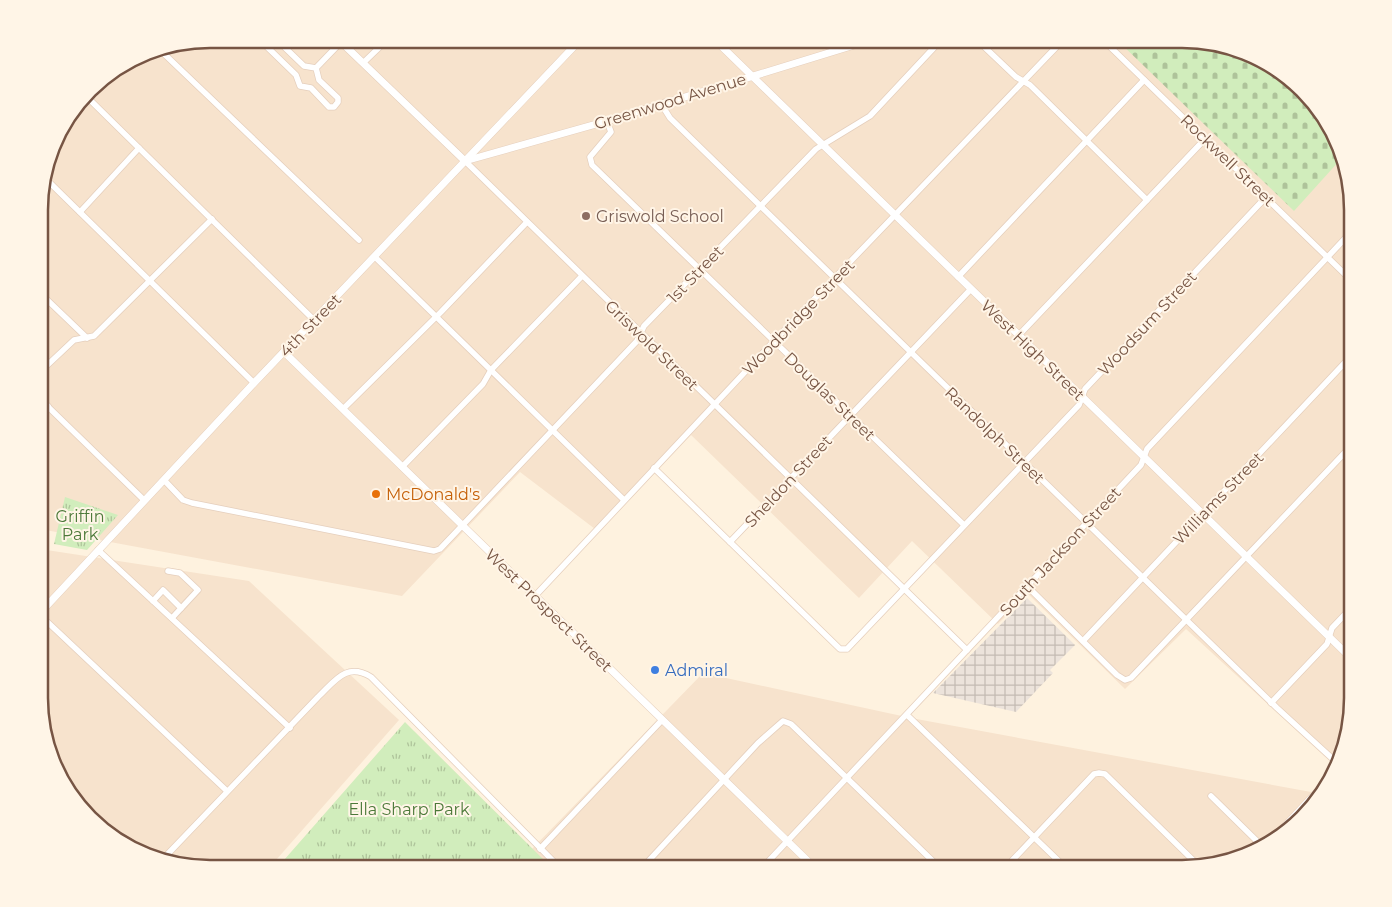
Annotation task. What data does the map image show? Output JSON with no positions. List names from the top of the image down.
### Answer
{
  "streets": {
    "street": [
      "Greenwood Avenue",
      "Rockwell Street",
      "1st Street",
      "Woodbridge Street",
      "Woodsum Street",
      "4th Street",
      "Griswold Street",
      "West High Street",
      "Douglas Street",
      "Randolph Street",
      "Sheldon Street",
      "Williams Street",
      "South Jackson Street",
      "West Prospect Street"
    ]
  },
  "crossings": [
    ["Greenwood Avenue", "4th Street"],
    ["Greenwood Avenue", "Griswold Street"],
    ["Greenwood Avenue", "West High Street"],
    ["Greenwood Avenue", "Douglas Street"],
    ["Greenwood Avenue", "Randolph Street"],
    ["Rockwell Street", "Woodsum Street"],
    ["Rockwell Street", "South Jackson Street"],
    ["1st Street", "4th Street"],
    ["1st Street", "Griswold Street"],
    ["1st Street", "West High Street"],
    ["1st Street", "Douglas Street"],
    ["1st Street", "Randolph Street"],
    ["1st Street", "West Prospect Street"],
    ["Woodbridge Street", "Griswold Street"],
    ["Woodbridge Street", "West High Street"],
    ["Woodbridge Street", "Douglas Street"],
    ["Woodbridge Street", "Randolph Street"],
    ["Woodbridge Street", "West Prospect Street"],
    ["Woodsum Street", "Griswold Street"],
    ["Woodsum Street", "West High Street"],
    ["Woodsum Street", "Douglas Street"],
    ["Woodsum Street", "Randolph Street"],
    ["Woodsum Street", "Sheldon Street"],
    ["4th Street", "Griswold Street"],
    ["4th Street", "West Prospect Street"],
    ["Griswold Street", "Sheldon Street"],
    ["Griswold Street", "South Jackson Street"],
    ["West High Street", "Sheldon Street"],
    ["West High Street", "Williams Street"],
    ["West High Street", "South Jackson Street"],
    ["Douglas Street", "Sheldon Street"],
    ["Randolph Street", "Sheldon Street"],
    ["Randolph Street", "Williams Street"],
    ["Randolph Street", "South Jackson Street"],
    ["South Jackson Street", "West Prospect Street"]
  ],
  "parks": ["Griffin Park", "Ella Sharp Park"],
  "places": ["Griswold School", "McDonald's", "Admiral"]
}
